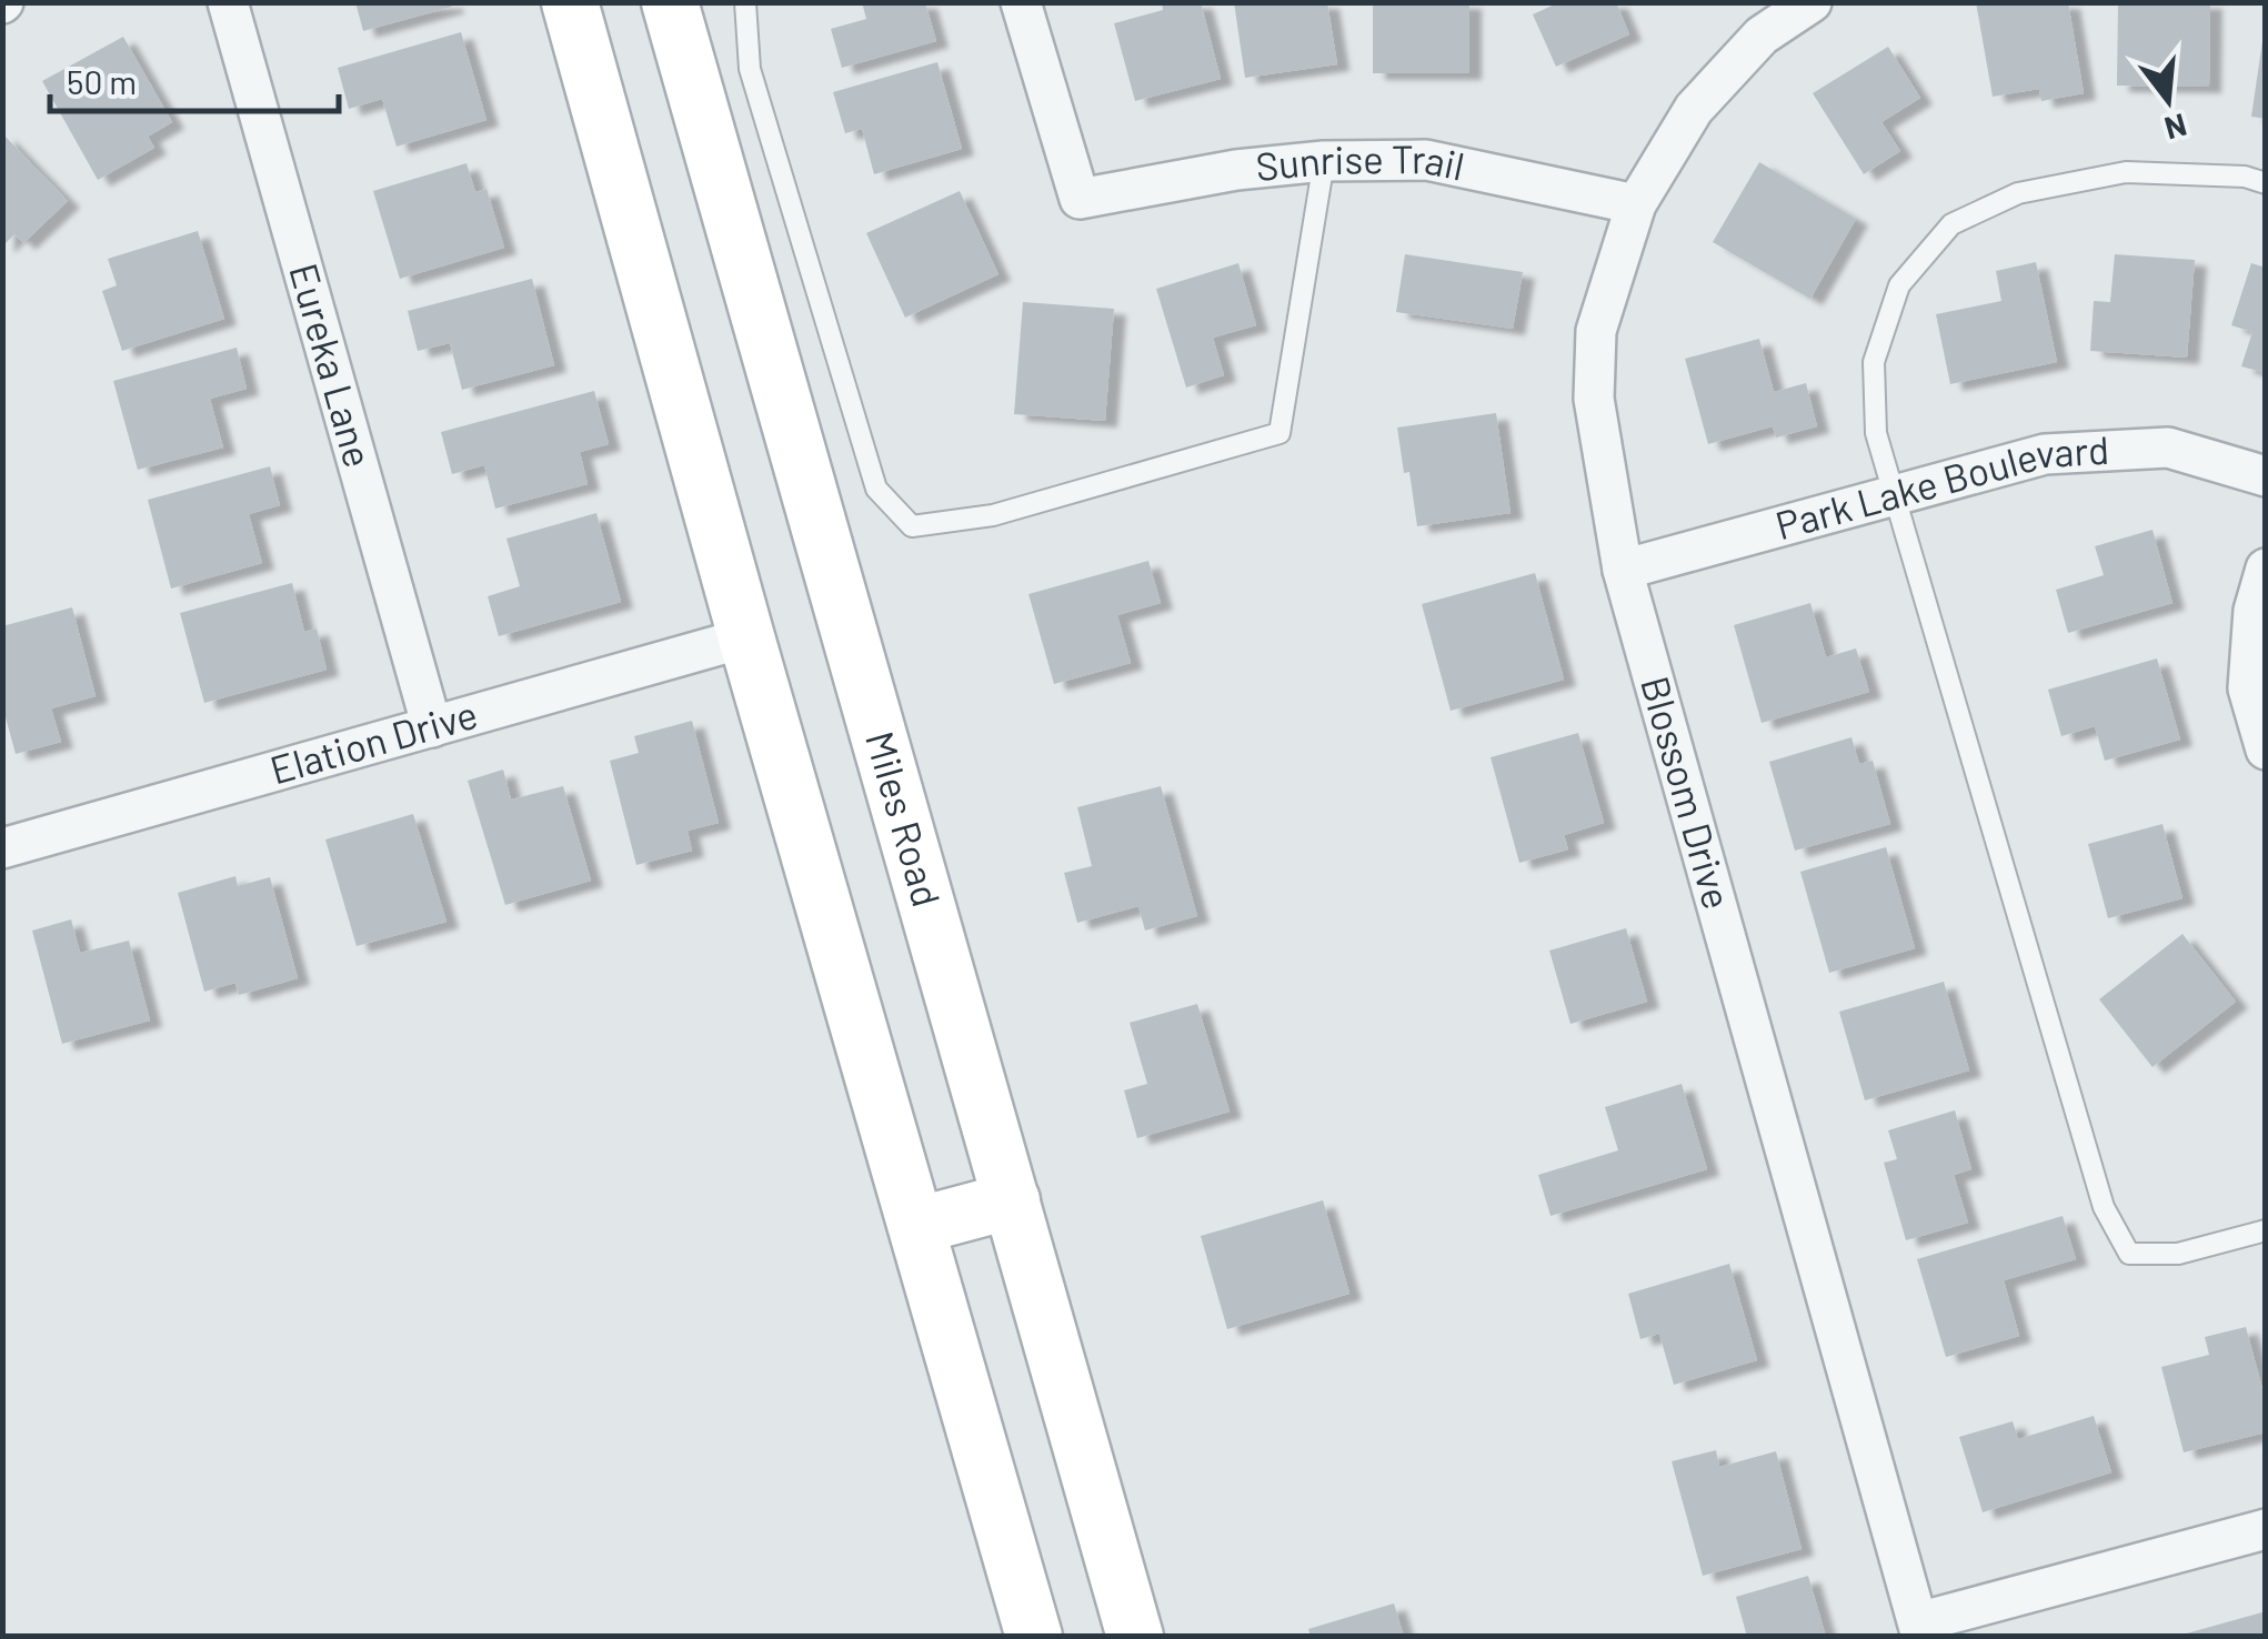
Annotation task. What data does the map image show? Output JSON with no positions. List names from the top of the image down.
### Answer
{
  "streets": {
    "main road": ["Miles Road"],
    "street": [
      "Sunrise Trail",
      "Eureka Lane",
      "Park Lake Boulevard",
      "Elation Drive",
      "Blossom Drive"
    ]
  },
  "crossings": [
    ["Sunrise Trail", "Blossom Drive"],
    ["Eureka Lane", "Elation Drive"],
    ["Park Lake Boulevard", "Blossom Drive"]
  ],
  "scale_bar": "50 m",
  "north": "bottom"
}
